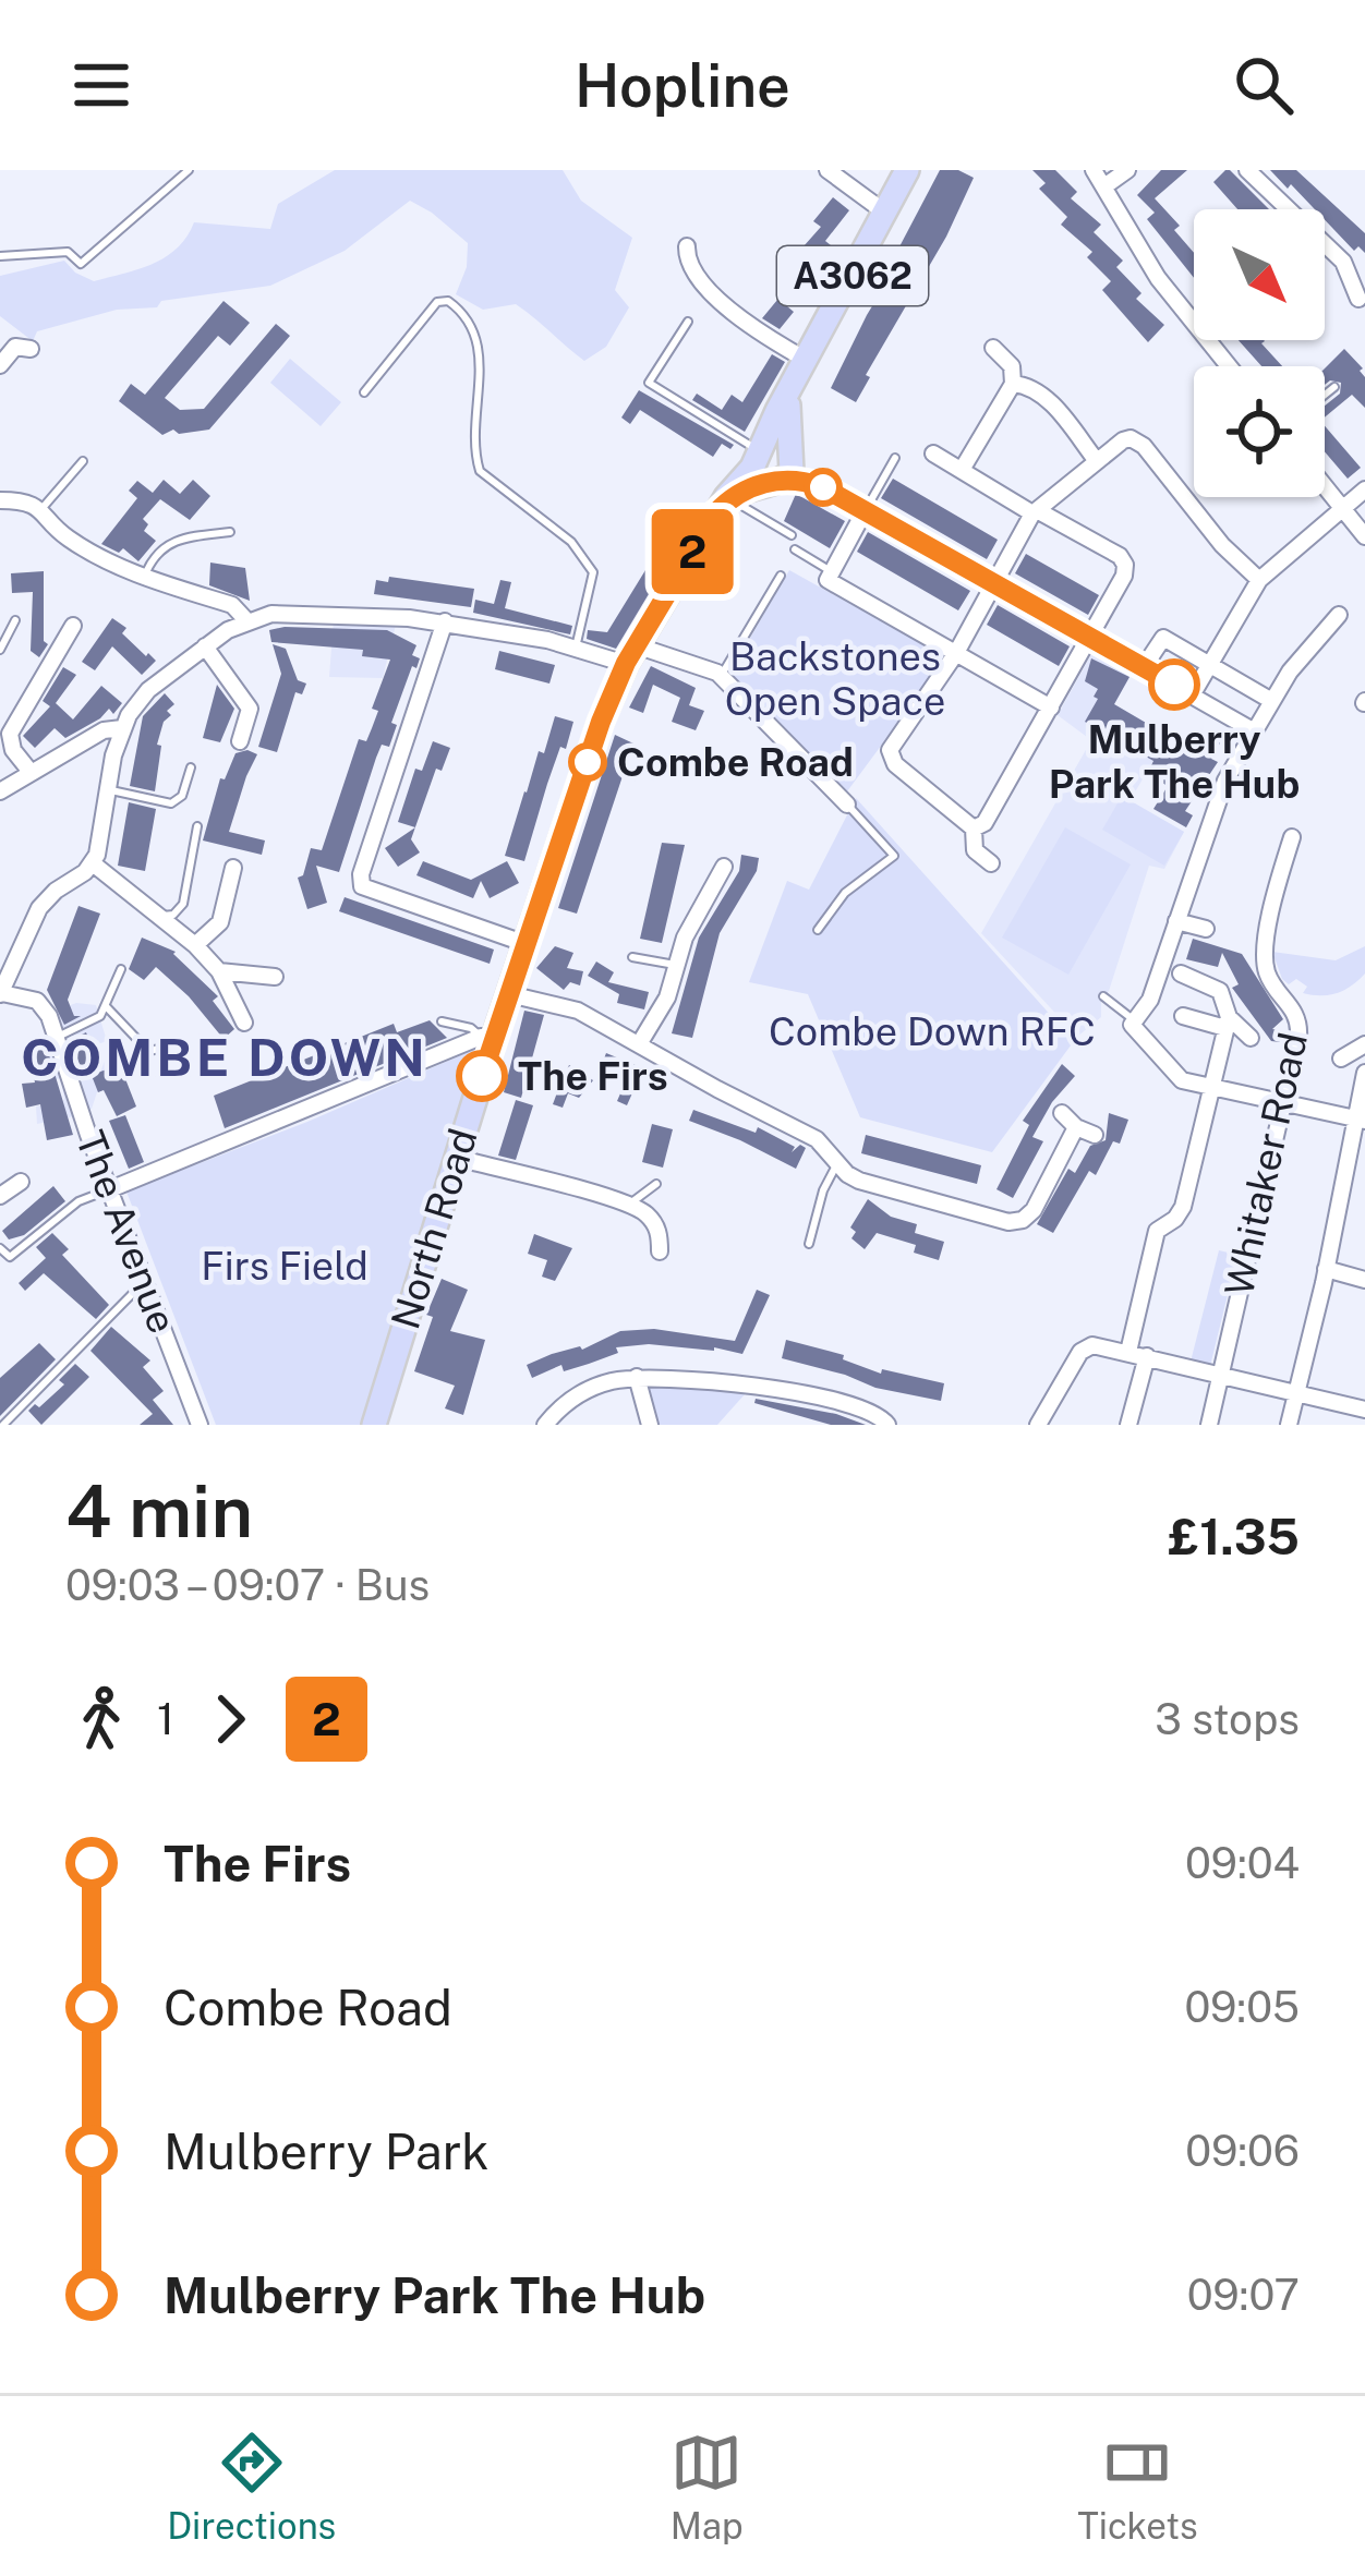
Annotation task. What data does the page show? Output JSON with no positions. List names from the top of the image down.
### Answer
{
  "streets": {
    "main road": ["A3062", "North Road"],
    "street": ["Whitaker Road", "The Avenue"]
  },
  "crossings": [
    ["A3062", "North Road"]
  ],
  "districts": ["COMBE DOWN"],
  "parks": ["Backstones Open Space", "Combe Down RFC", "Firs Field"],
  "places": ["Mulberry Park The Hub", "Combe Road", "The Firs"],
  "lines": ["bus line 2"],
  "north": "bottom right",
  "page": {
    "header": "Hopline",
    "on_map": "2",
    "heading": ["4 min", "09:03 – 09:07 · Bus", "£1.35"],
    "legs": ["1", "2", "3 stops"],
    "list": [
      {
        "name": "The Firs",
        "value": "09:04"
      },
      {
        "name": "Combe Road",
        "value": "09:05"
      },
      {
        "name": "Mulberry Park",
        "value": "09:06"
      },
      {
        "name": "Mulberry Park The Hub",
        "value": "09:07"
      }
    ],
    "tabs": ["Directions", "Map", "Tickets"]
  }
}
